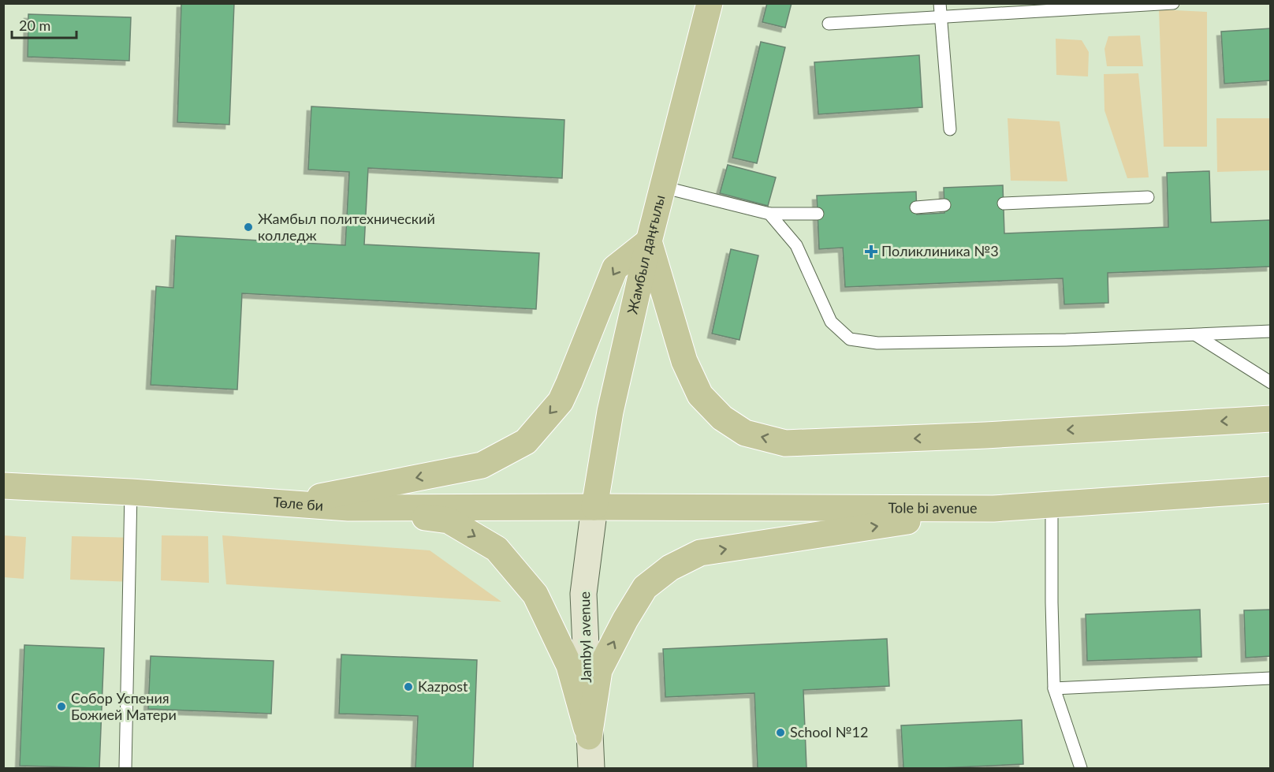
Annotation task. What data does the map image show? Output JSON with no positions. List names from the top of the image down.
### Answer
{
  "streets": {
    "main road": [
      "Жамбыл даңғылы",
      "Төле би",
      "Tole bi avenue",
      "Jambyl avenue"
    ]
  },
  "crossings": [
    ["Жамбыл даңғылы", "Төле би"],
    ["Жамбыл даңғылы", "Tole bi avenue"],
    ["Жамбыл даңғылы", "Jambyl avenue"],
    ["Төле би", "Tole bi avenue"],
    ["Төле би", "Jambyl avenue"],
    ["Tole bi avenue", "Jambyl avenue"]
  ],
  "places": {
    "other": [
      "Жамбыл политехнический колледж",
      "Kazpost",
      "Собор Успения Божией Матери",
      "School №12"
    ],
    "health": ["Поликлиника №3"]
  },
  "scale_bar": "20 m"
}
